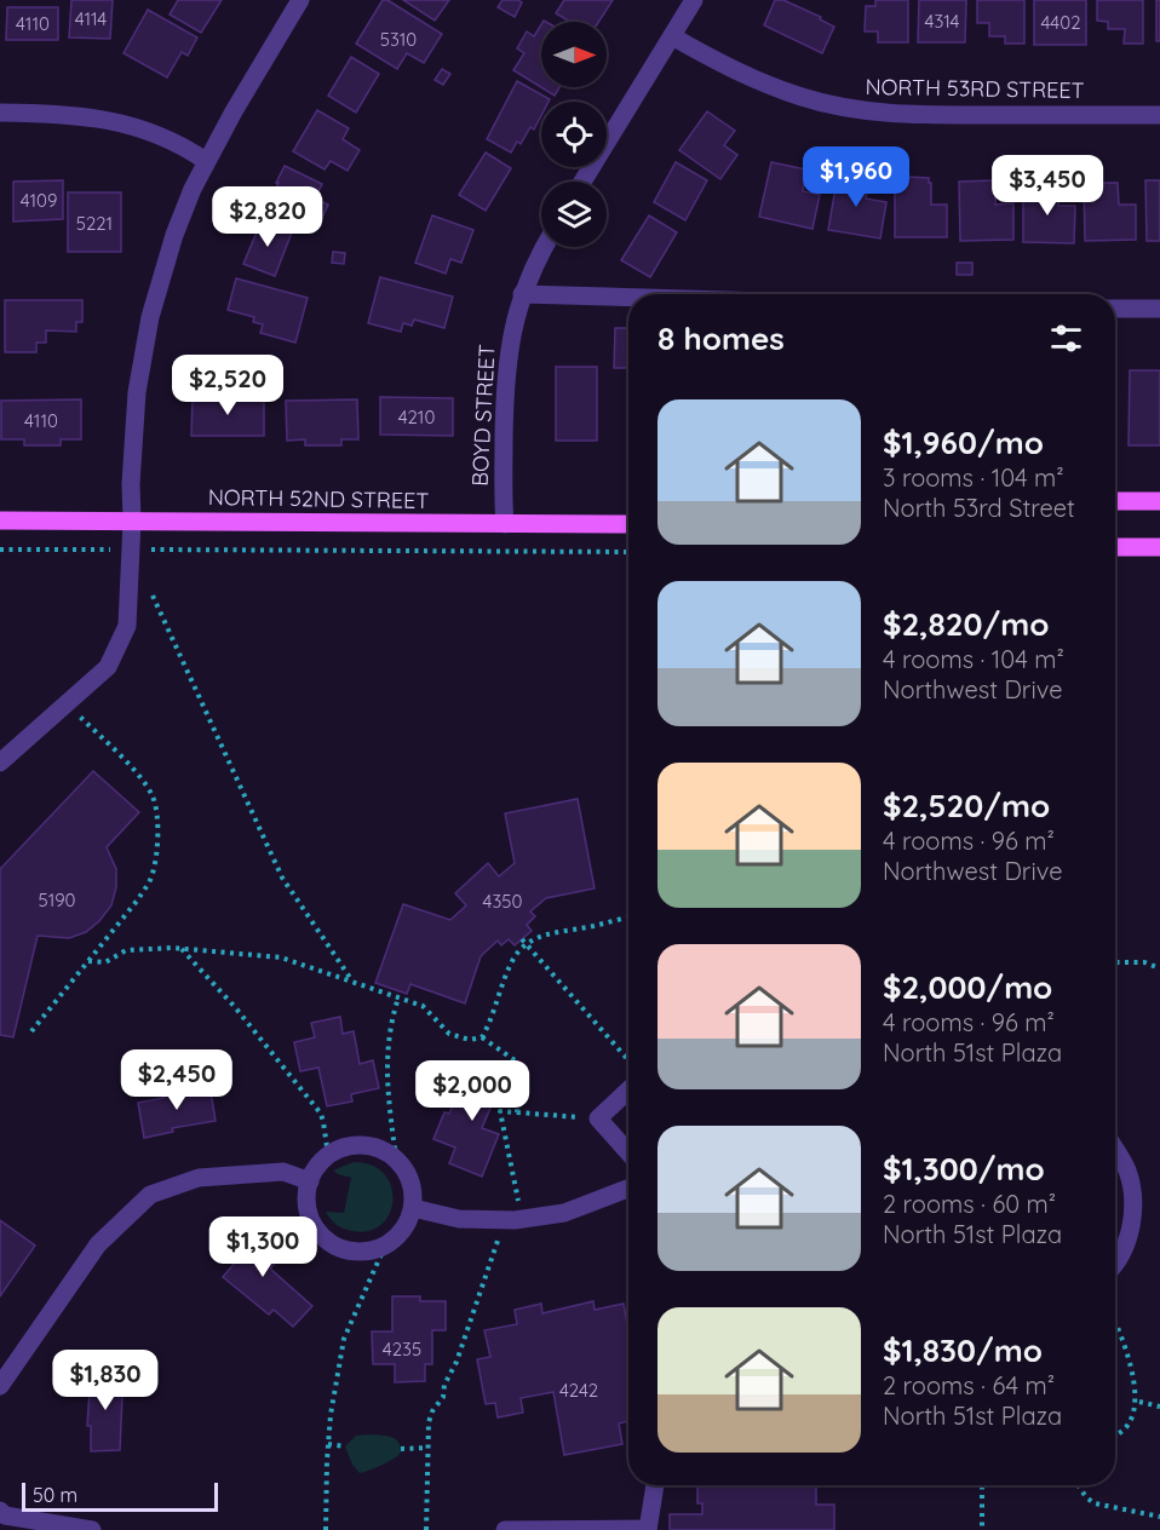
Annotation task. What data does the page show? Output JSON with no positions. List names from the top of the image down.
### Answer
{
  "streets": {
    "main road": ["NORTH 52ND STREET"],
    "street": ["NORTH 53RD STREET", "BOYD STREET"]
  },
  "crossings": [
    ["BOYD STREET", "NORTH 52ND STREET"]
  ],
  "house_numbers": [
    "4114",
    "4314",
    "4402",
    "4110",
    "5310",
    "4109",
    "5221",
    "4210",
    "4110",
    "5190",
    "4350",
    "4235",
    "4242"
  ],
  "scale_bar": "50 m",
  "north": "right",
  "page": {
    "price": [
      "$1,960",
      "$3,450",
      "$2,820",
      "$2,520",
      "$2,450",
      "$2,000",
      "$1,300",
      "$1,830"
    ],
    "heading": "8 homes",
    "list": [
      {
        "name": "$1,960/mo",
        "note": "3 rooms · 104 m² · North 53rd Street"
      },
      {
        "name": "$2,820/mo",
        "note": "4 rooms · 104 m² · Northwest Drive"
      },
      {
        "name": "$2,520/mo",
        "note": "4 rooms · 96 m² · Northwest Drive"
      },
      {
        "name": "$2,000/mo",
        "note": "4 rooms · 96 m² · North 51st Plaza"
      },
      {
        "name": "$1,300/mo",
        "note": "2 rooms · 60 m² · North 51st Plaza"
      },
      {
        "name": "$1,830/mo",
        "note": "2 rooms · 64 m² · North 51st Plaza"
      }
    ],
    "scale": "50 m"
  }
}
